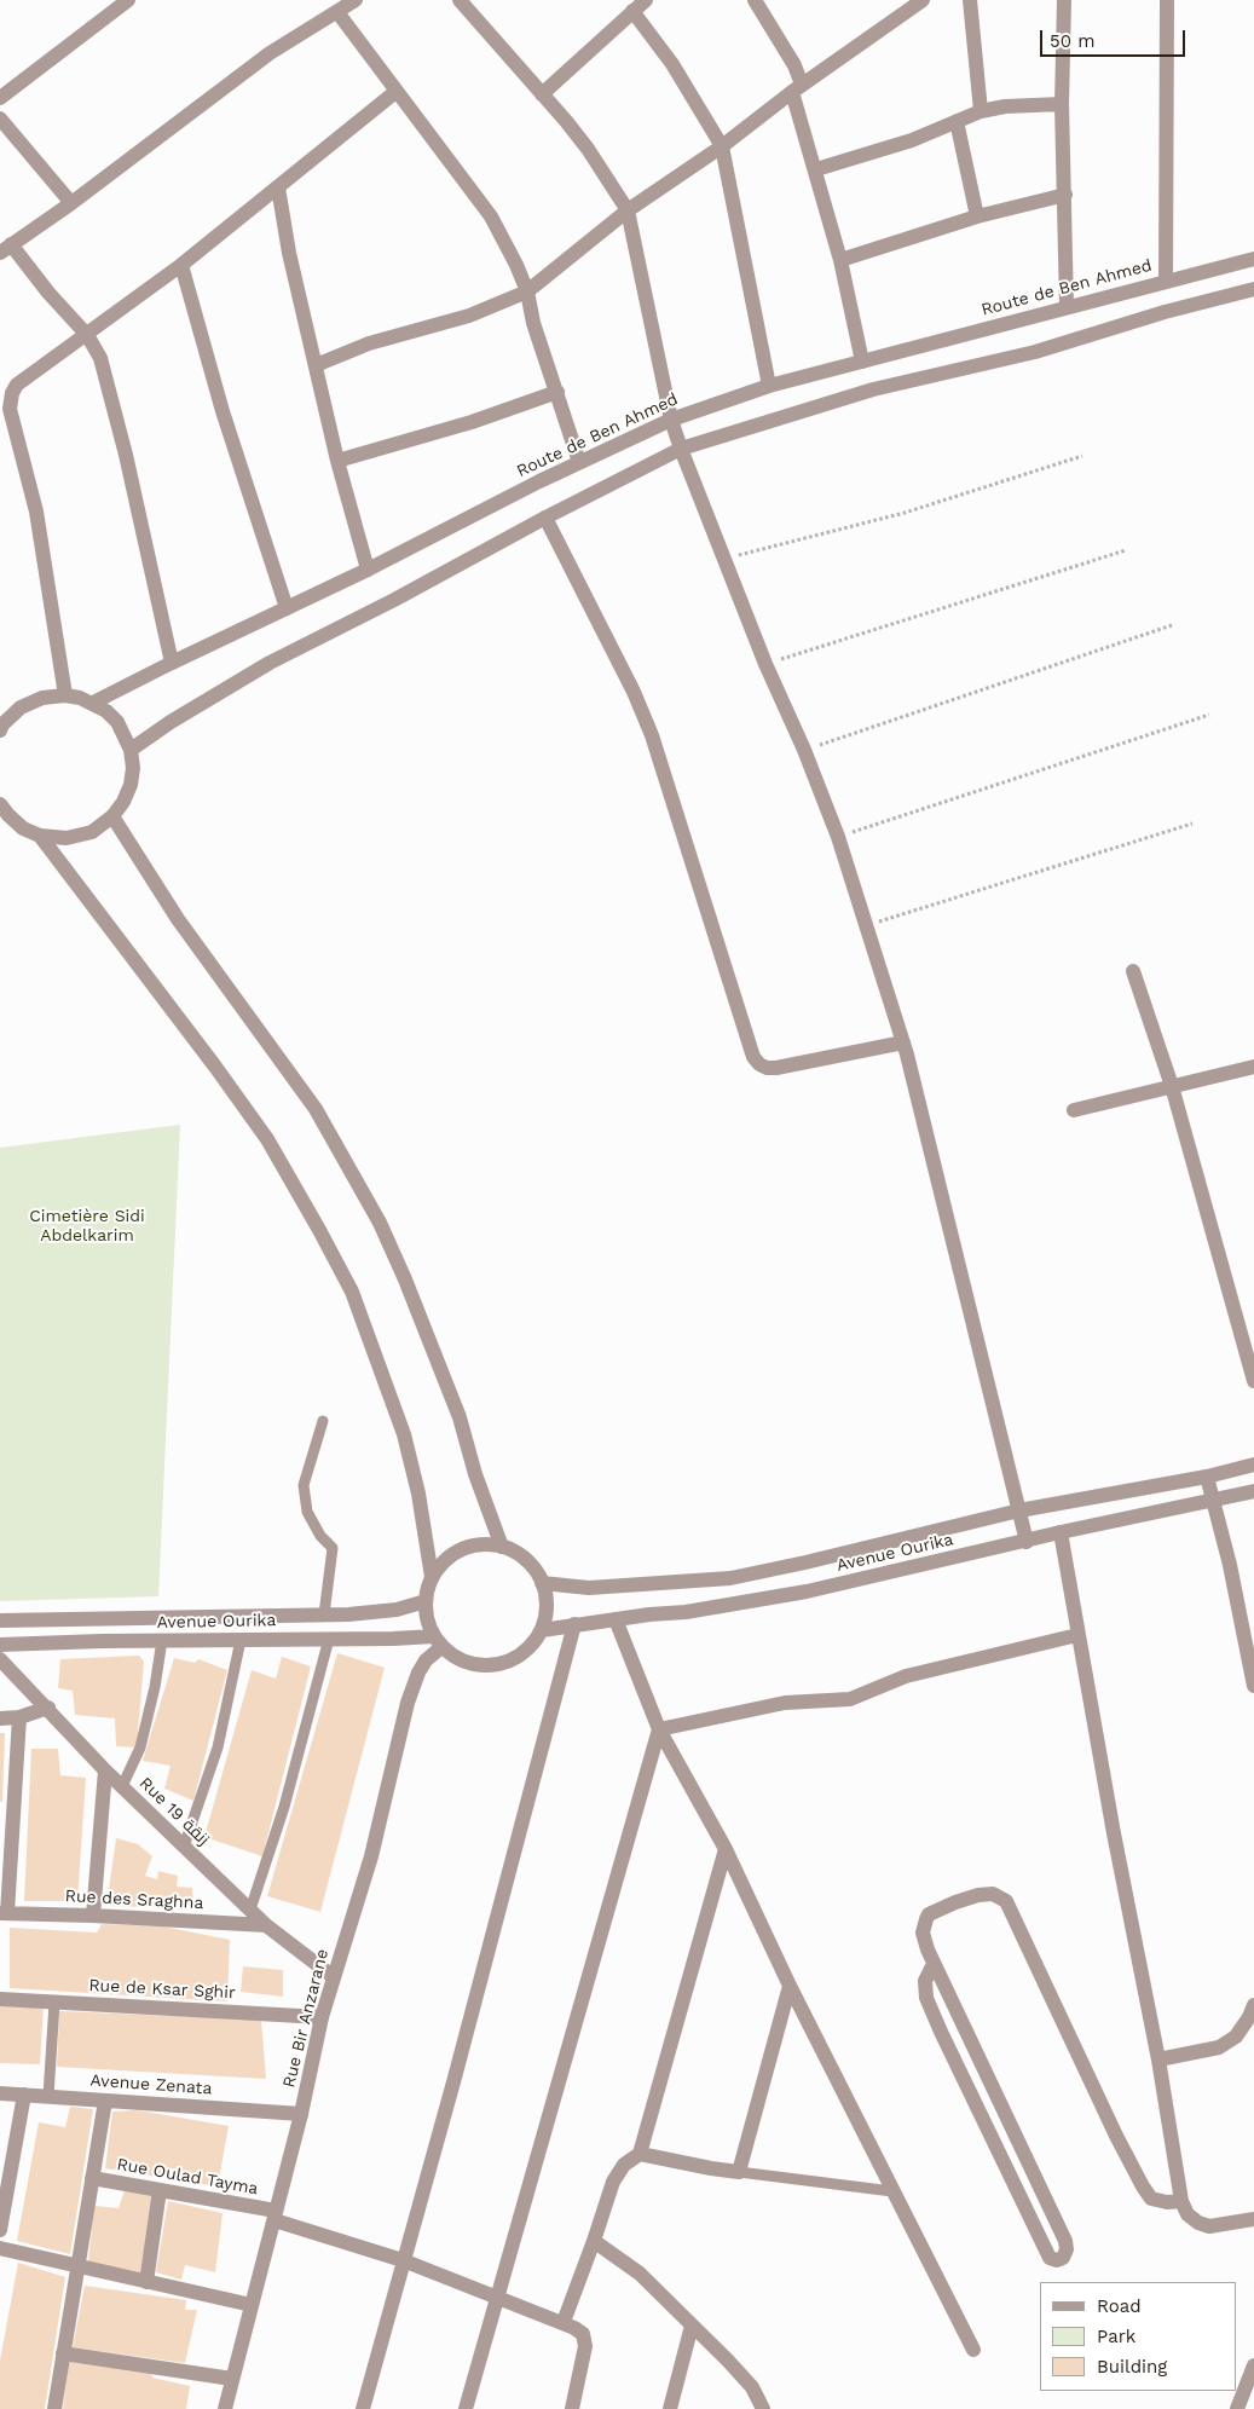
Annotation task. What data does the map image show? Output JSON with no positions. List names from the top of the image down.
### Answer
{
  "streets": {
    "street": [
      "Route de Ben Ahmed",
      "Avenue Ourika",
      "Rue 19 زنقة",
      "Rue des Sraghna",
      "Rue de Ksar Sghir",
      "Rue Bir Anzarane",
      "Avenue Zenata",
      "Rue Oulad Tayma"
    ]
  },
  "crossings": [
    ["Avenue Ourika", "Rue Bir Anzarane"],
    ["Rue 19 زنقة", "Rue des Sraghna"],
    ["Rue 19 زنقة", "Rue Bir Anzarane"],
    ["Rue de Ksar Sghir", "Rue Bir Anzarane"],
    ["Rue Bir Anzarane", "Avenue Zenata"],
    ["Rue Bir Anzarane", "Rue Oulad Tayma"]
  ],
  "parks": ["Cimetière Sidi Abdelkarim"],
  "legend": ["Road", "Park", "Building"],
  "scale_bar": "50 m"
}
